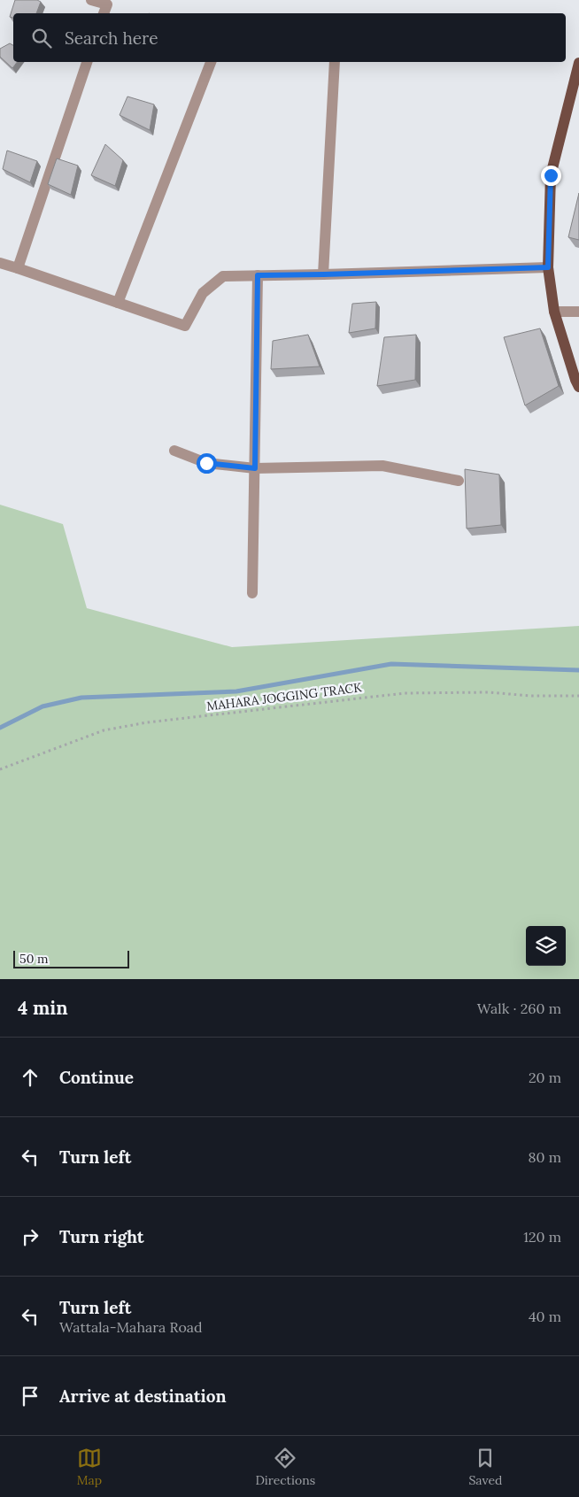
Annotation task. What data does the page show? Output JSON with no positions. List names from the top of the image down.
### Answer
{
  "streets": {
    "path": ["MAHARA JOGGING TRACK"]
  },
  "scale_bar": "50 m",
  "page": {
    "search": "Search here",
    "scale": "50 m",
    "heading": ["4 min", "Walk · 260 m"],
    "list": [
      ["Continue", "20 m"],
      ["Turn left", "80 m"],
      ["Turn right", "120 m"],
      ["Turn left", "Wattala-Mahara Road", "40 m"],
      "Arrive at destination"
    ],
    "nav": ["Map", "Directions", "Saved"]
  }
}
